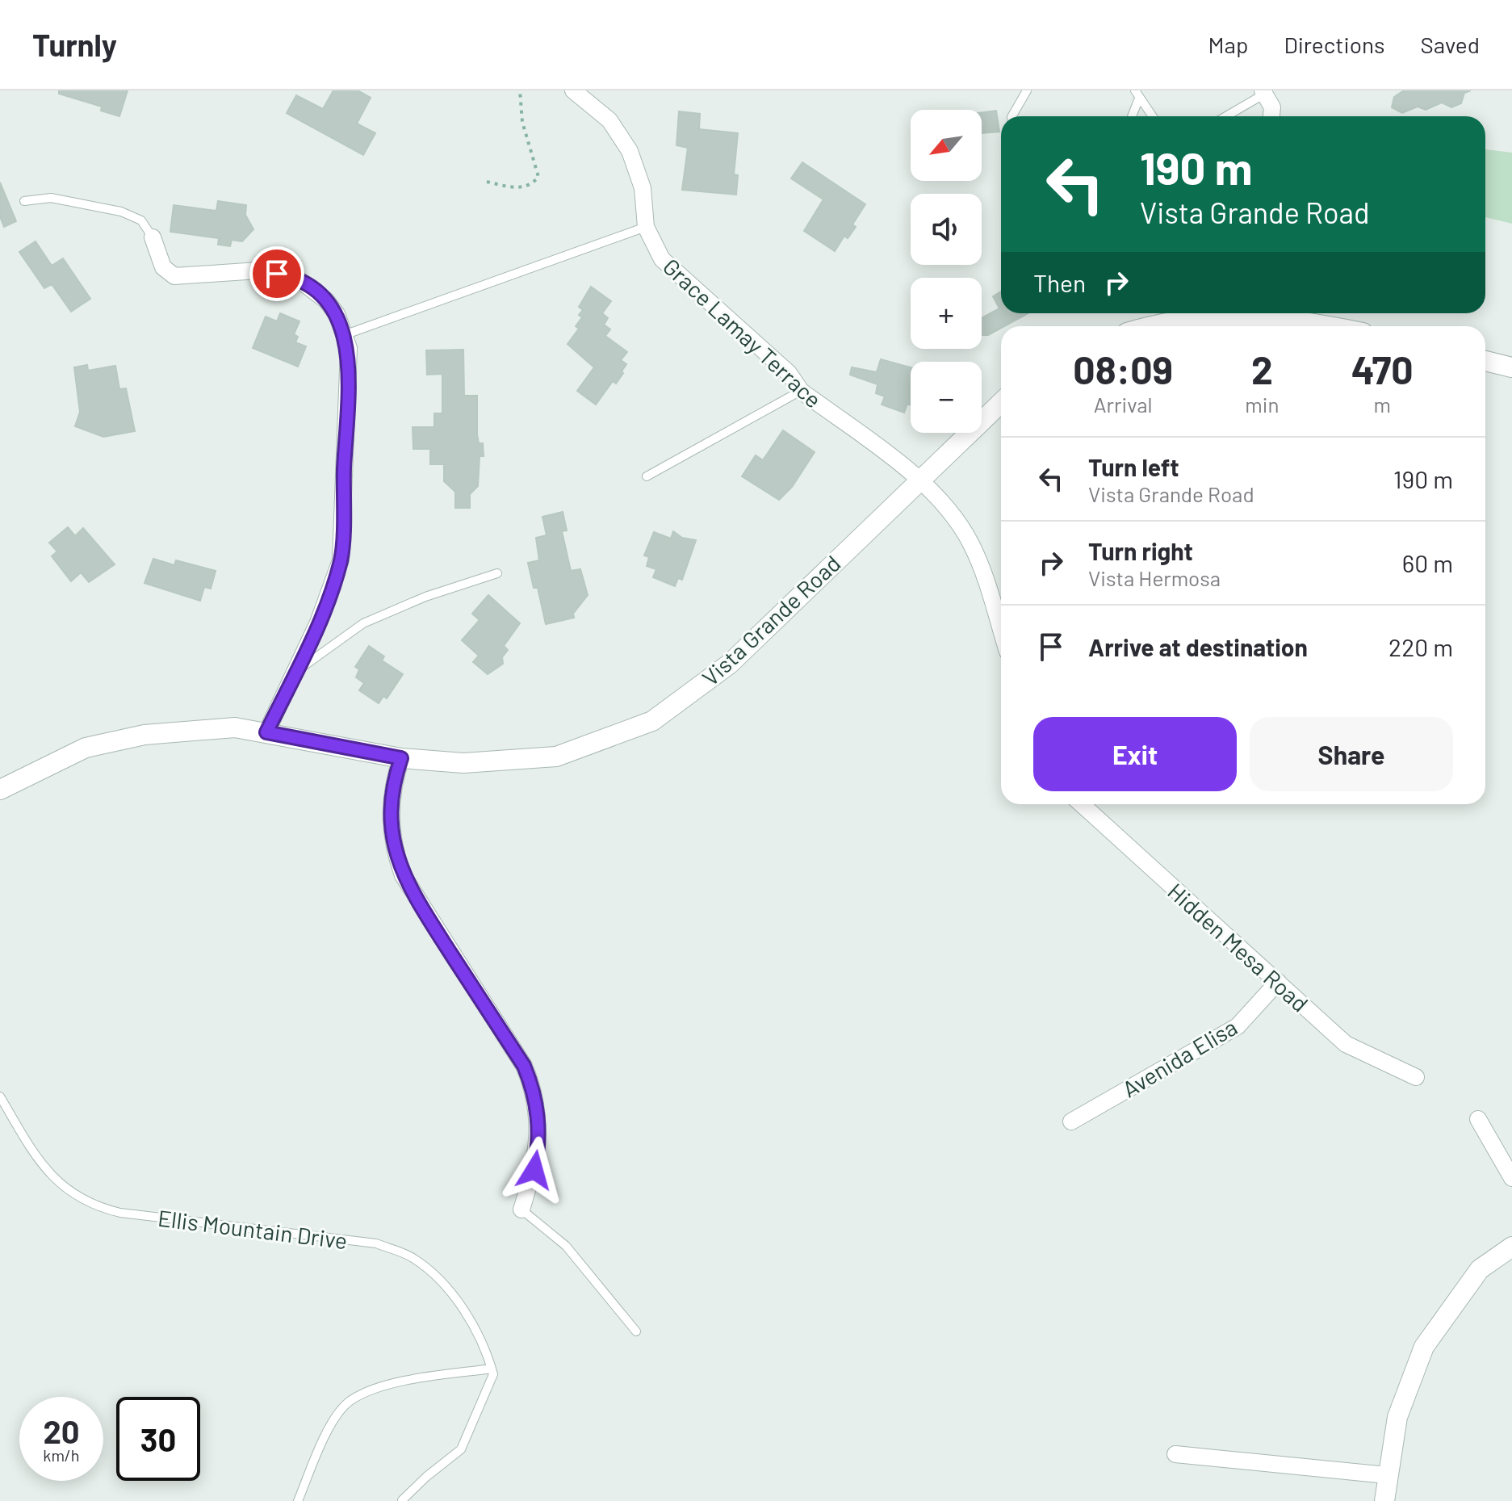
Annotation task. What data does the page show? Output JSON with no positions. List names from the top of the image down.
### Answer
{
  "streets": {
    "street": [
      "Grace Lamay Terrace",
      "Vista Grande Road",
      "Hidden Mesa Road",
      "Avenida Elisa"
    ],
    "lane": ["Ellis Mountain Drive"]
  },
  "crossings": [
    ["Grace Lamay Terrace", "Vista Grande Road"],
    ["Hidden Mesa Road", "Avenida Elisa"]
  ],
  "north": "bottom left",
  "page": {
    "header": "Turnly",
    "nav": ["Map", "Directions", "Saved"],
    "map_buttons": ["+", "−"],
    "turn": ["190 m", "Vista Grande Road"],
    "then": "Then",
    "eta": [
      "08:09",
      "Arrival",
      "2",
      "min",
      "470",
      "m"
    ],
    "list": [
      {
        "name": "Turn left",
        "note": "Vista Grande Road",
        "value": "190 m"
      },
      {
        "name": "Turn right",
        "note": "Vista Hermosa",
        "value": "60 m"
      },
      {
        "name": "Arrive at destination",
        "value": "220 m"
      }
    ],
    "buttons": ["Exit", "Share"],
    "speed": "20 km/h",
    "limit": "30"
  }
}
